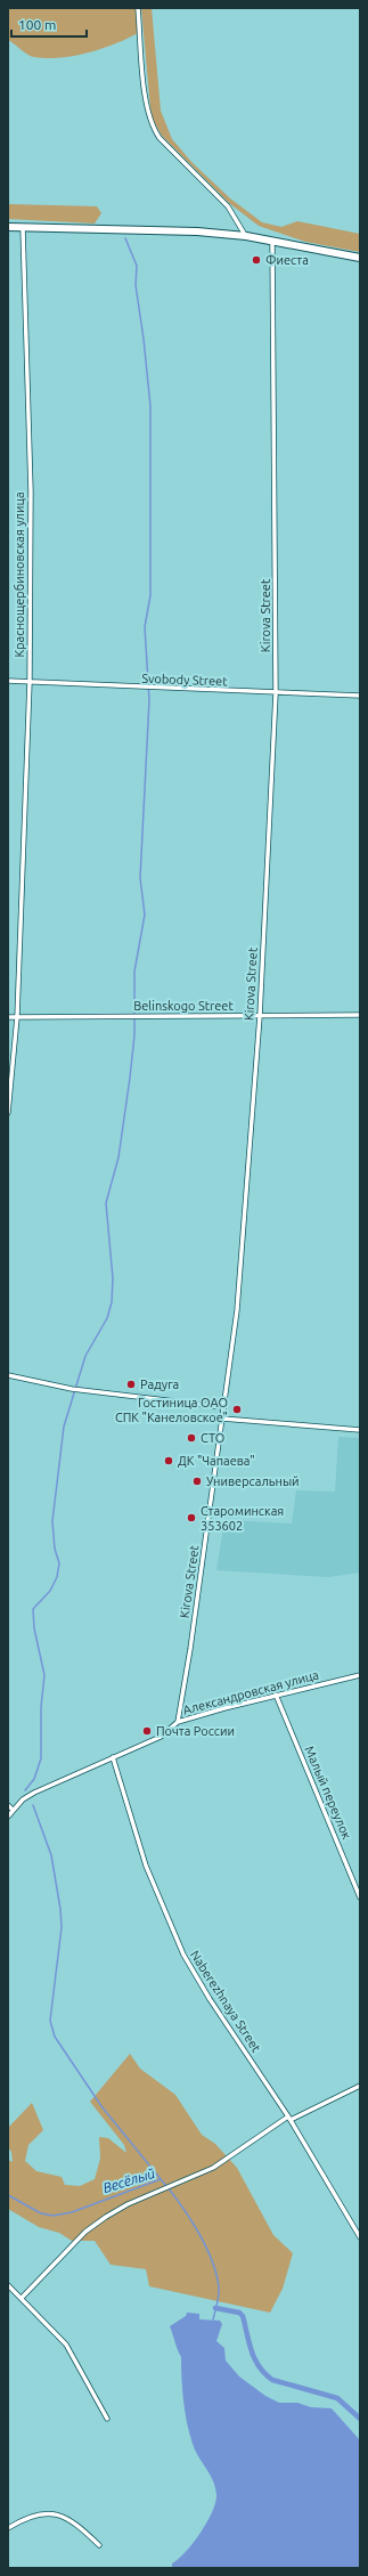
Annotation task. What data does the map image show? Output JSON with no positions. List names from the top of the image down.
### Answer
{
  "streets": {
    "street": [
      "Краснощербиновская улица",
      "Kirova Street",
      "Svobody Street",
      "Belinskogo Street",
      "Александровская улица",
      "Малый переулок",
      "Naberezhnaya Street"
    ]
  },
  "crossings": [
    ["Краснощербиновская улица", "Svobody Street"],
    ["Краснощербиновская улица", "Belinskogo Street"],
    ["Kirova Street", "Svobody Street"],
    ["Kirova Street", "Belinskogo Street"],
    ["Kirova Street", "Александровская улица"],
    ["Александровская улица", "Малый переулок"],
    ["Александровская улица", "Naberezhnaya Street"]
  ],
  "water": ["Весёлый"],
  "places": [
    "Фиеста",
    "Радуга",
    "Гостиница ОАО СПК \"Канеловское\"",
    "СТО",
    "ДК \"Чапаева\"",
    "Универсальный",
    "Староминская 353602",
    "Почта России"
  ],
  "scale_bar": "100 m"
}
